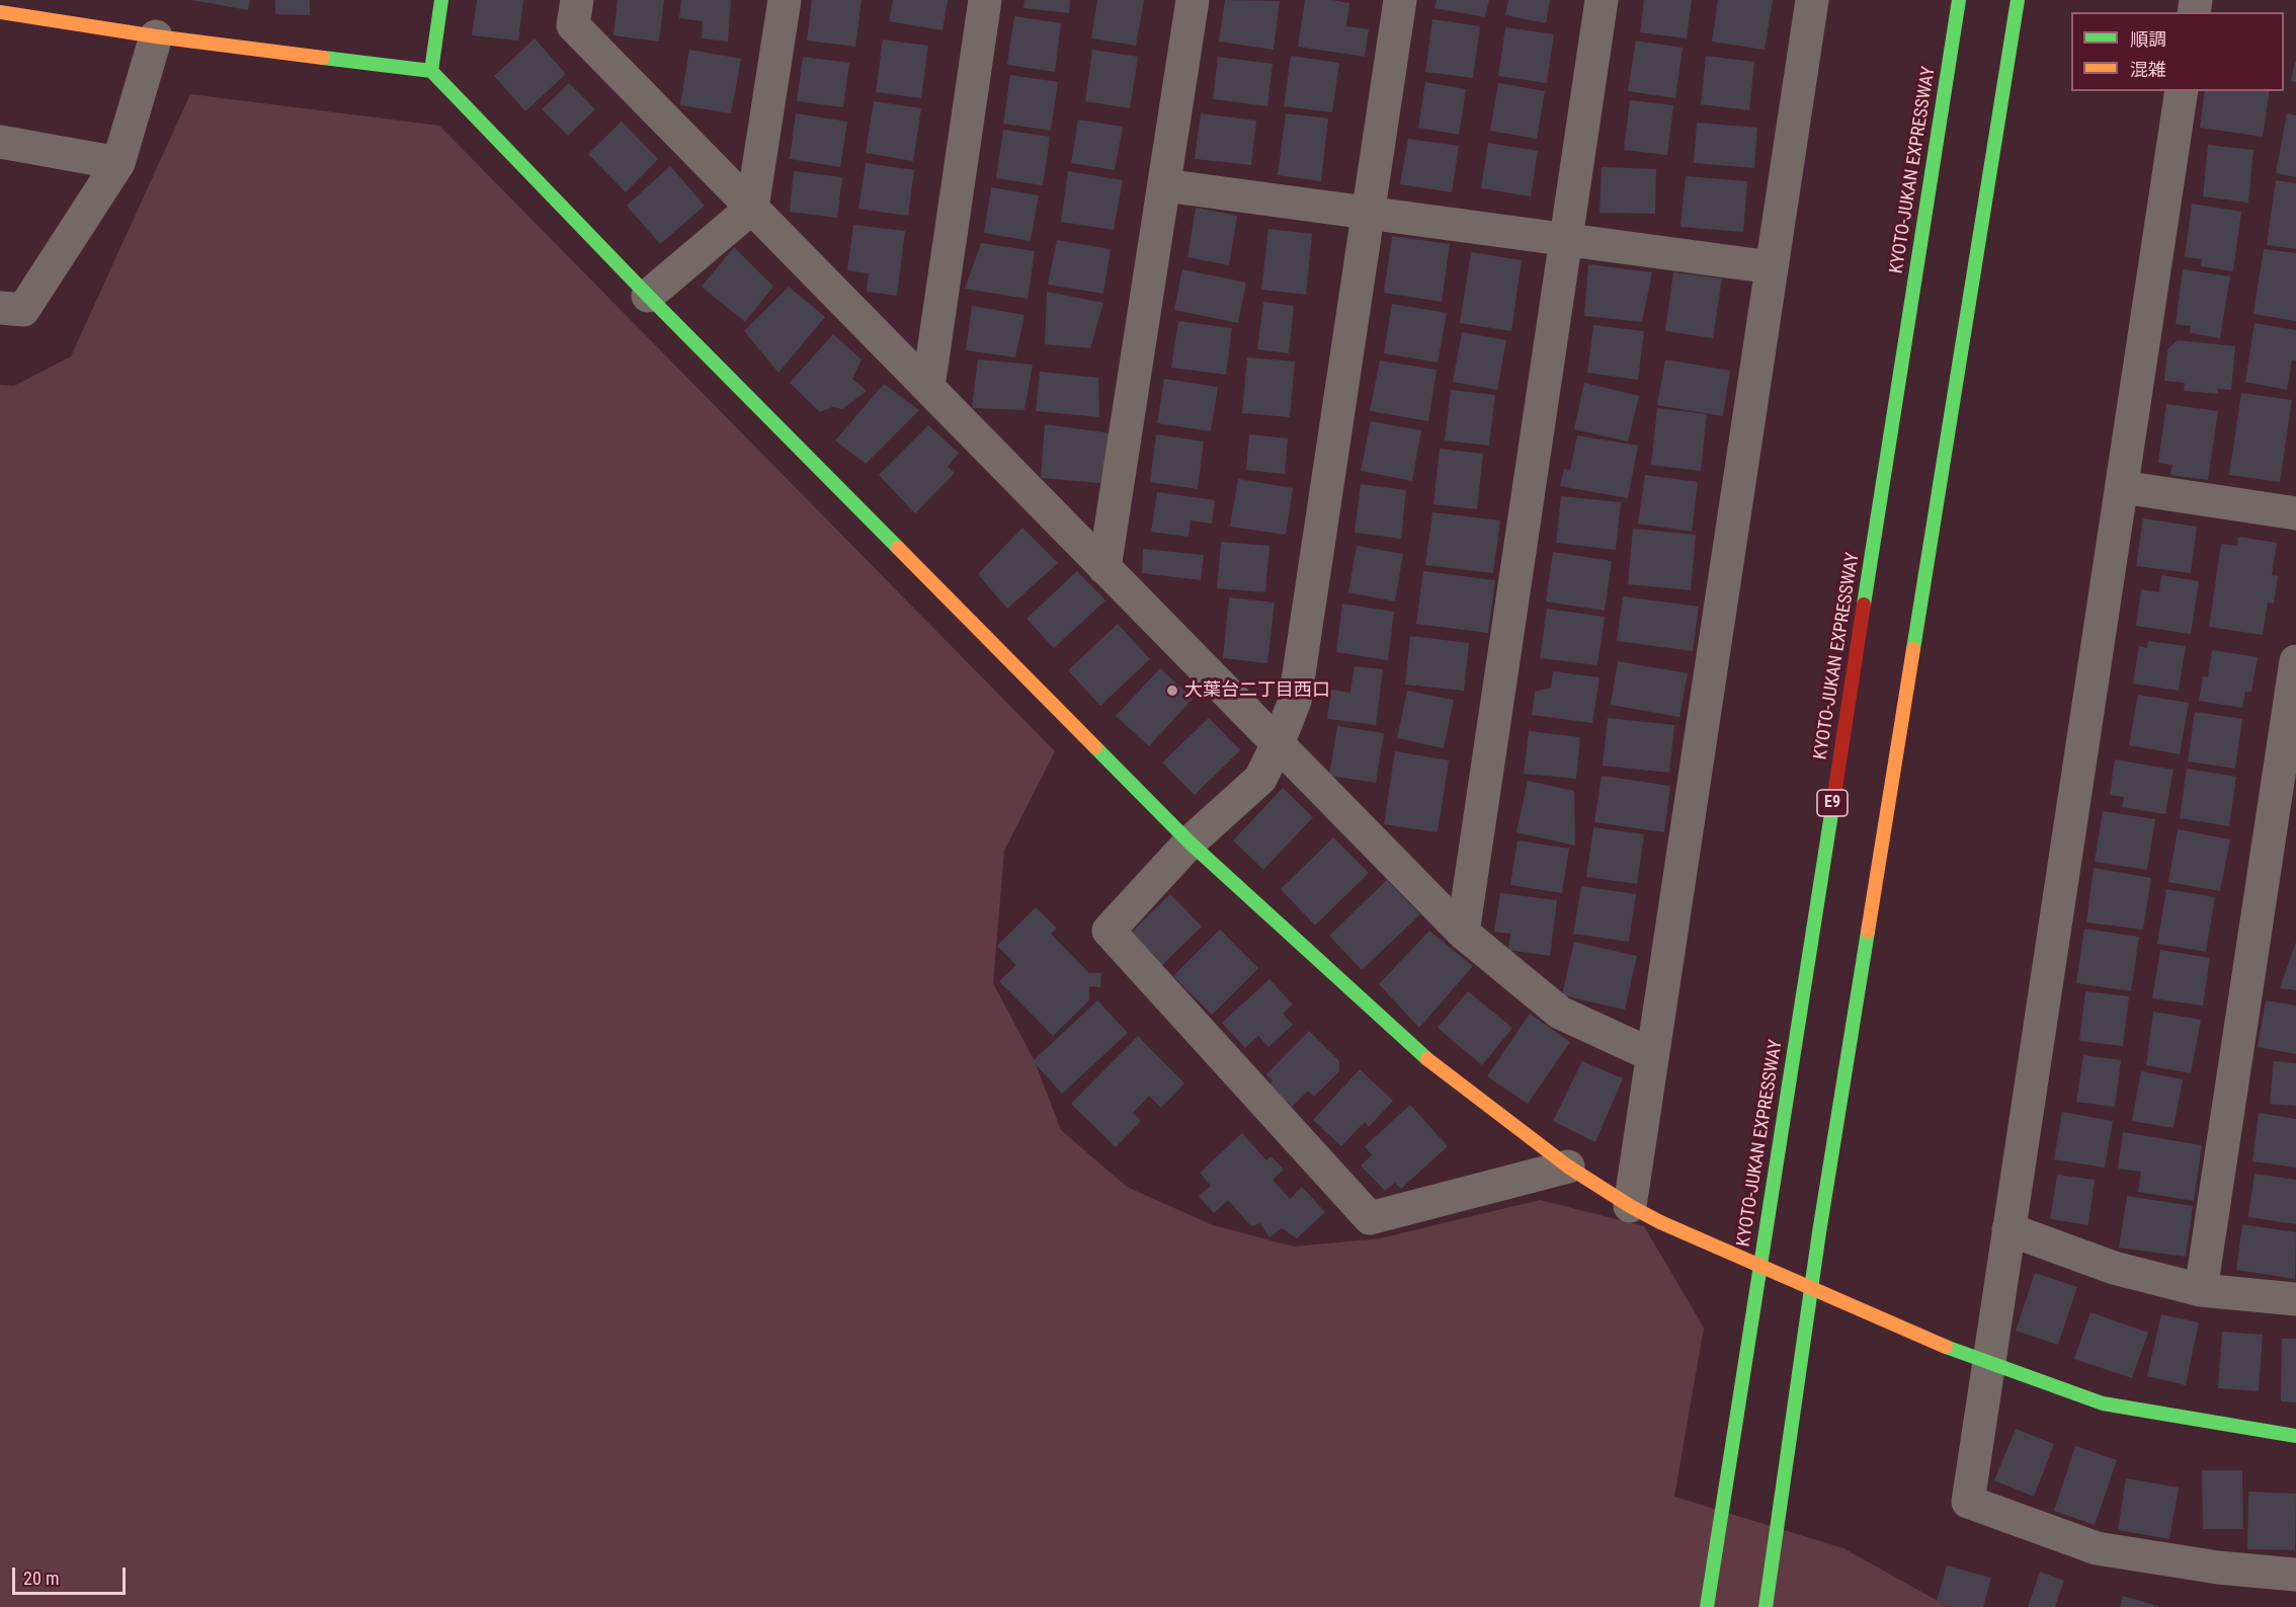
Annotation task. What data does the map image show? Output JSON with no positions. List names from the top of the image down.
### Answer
{
  "streets": {
    "main road": ["KYOTO-JUKAN EXPRESSWAY", "E9"]
  },
  "places": ["大葉台二丁目西口"],
  "legend": ["順調", "混雑"],
  "scale_bar": "20 m"
}
